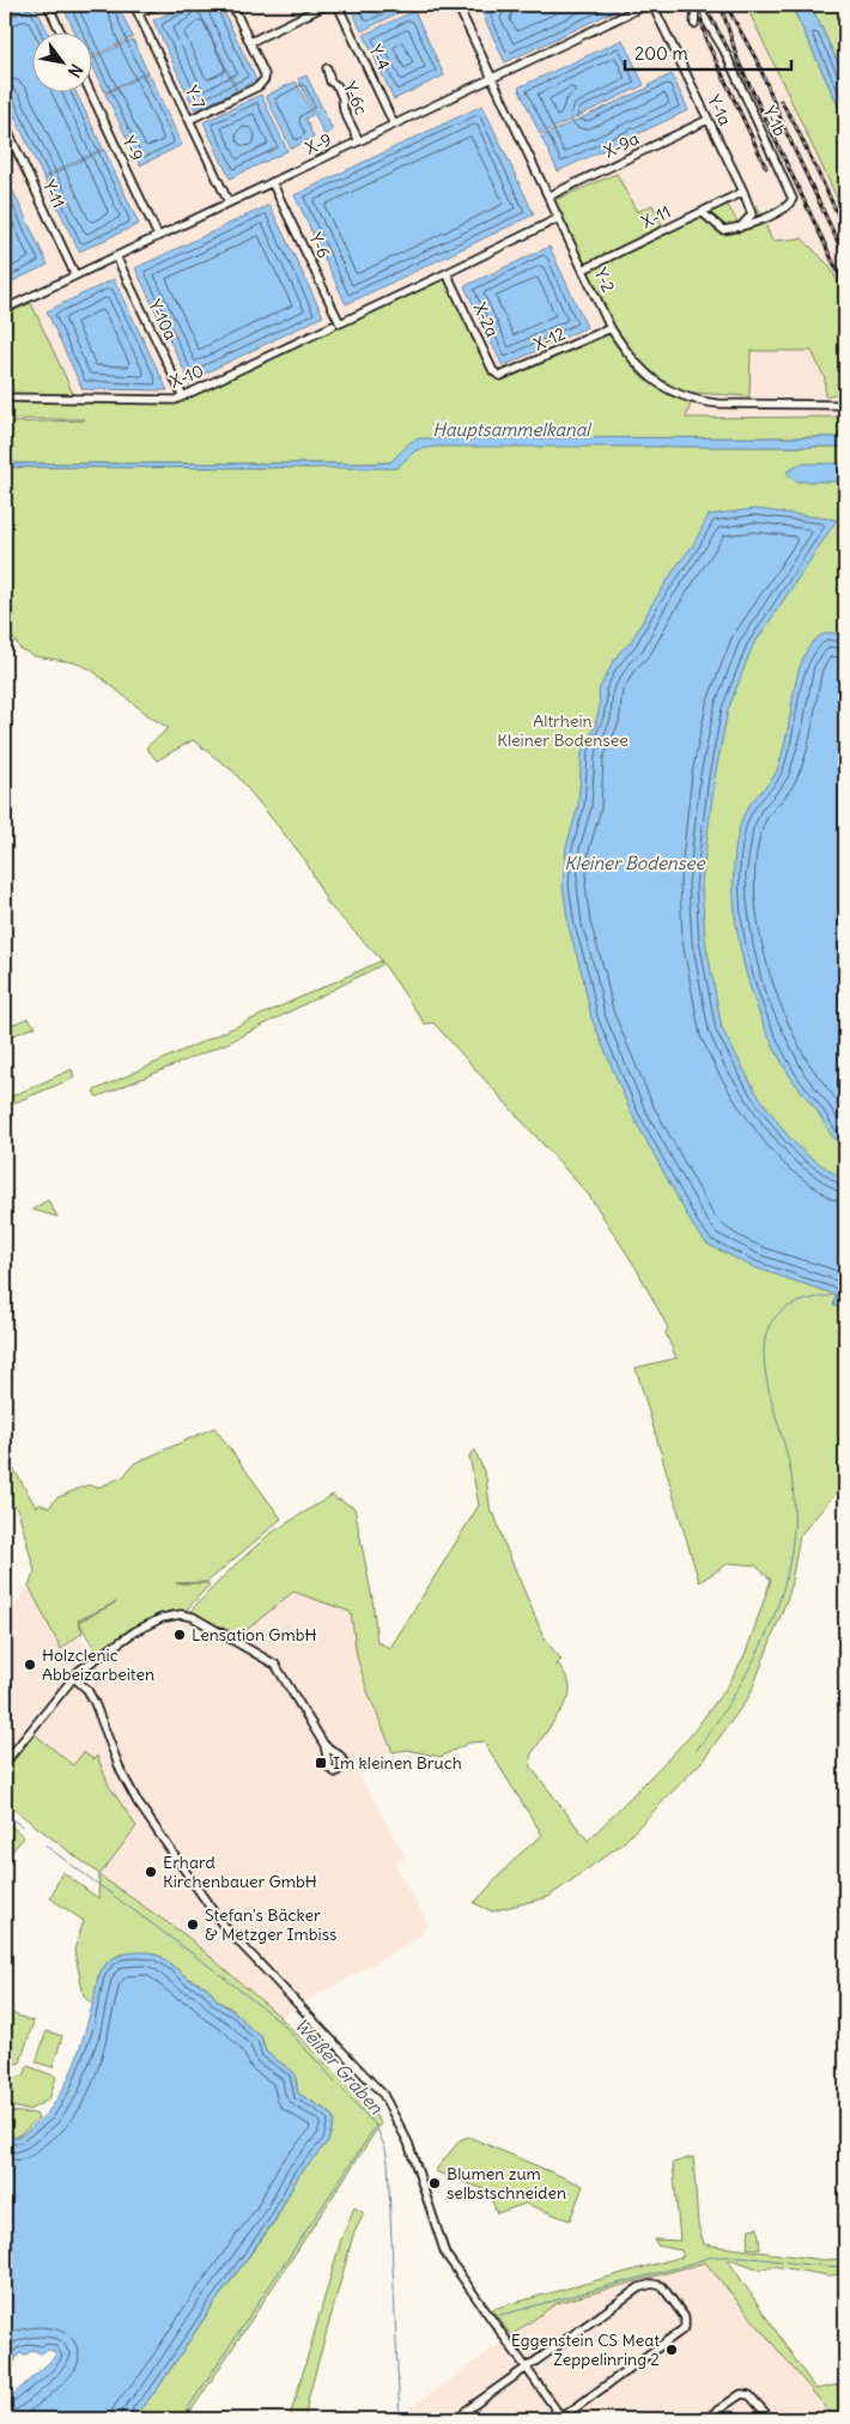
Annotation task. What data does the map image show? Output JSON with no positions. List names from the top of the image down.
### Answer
{
  "streets": {
    "street": [
      "Y-4",
      "Y-7",
      "Y-6c",
      "Y-1a",
      "Y-1b",
      "X-9",
      "X-9a",
      "Y-9",
      "Y-11",
      "X-11",
      "Y-6",
      "Y-2",
      "Y-10a",
      "X-2a",
      "X-12",
      "X-10"
    ]
  },
  "crossings": [
    ["Y-4", "X-9"],
    ["Y-7", "X-9"],
    ["Y-6c", "X-9"],
    ["Y-1a", "Y-1b"],
    ["Y-1a", "X-9a"],
    ["Y-1a", "X-11"],
    ["X-9", "Y-9"],
    ["X-9", "Y-11"],
    ["X-9", "Y-6"],
    ["X-9", "Y-2"],
    ["X-9", "Y-10a"],
    ["X-9a", "Y-2"],
    ["X-11", "Y-2"],
    ["Y-6", "X-10"],
    ["Y-2", "X-12"],
    ["Y-2", "X-10"],
    ["Y-10a", "X-10"],
    ["X-2a", "X-12"],
    ["X-2a", "X-10"]
  ],
  "water": ["Hauptsammelkanal", "Kleiner Bodensee", "Weißer Graben"],
  "parks": ["Altrhein Kleiner Bodensee"],
  "places": {
    "other": [
      "Lensation GmbH",
      "Holzclenic Abbeizarbeiten",
      "Erhard Kirchenbauer GmbH",
      "Stefan's Bäcker & Metzger Imbiss",
      "Blumen zum selbstschneiden",
      "Eggenstein CS Meat Zeppelinring 2"
    ],
    "transit": ["Im kleinen Bruch"]
  },
  "scale_bar": "200 m",
  "north": "bottom right"
}
